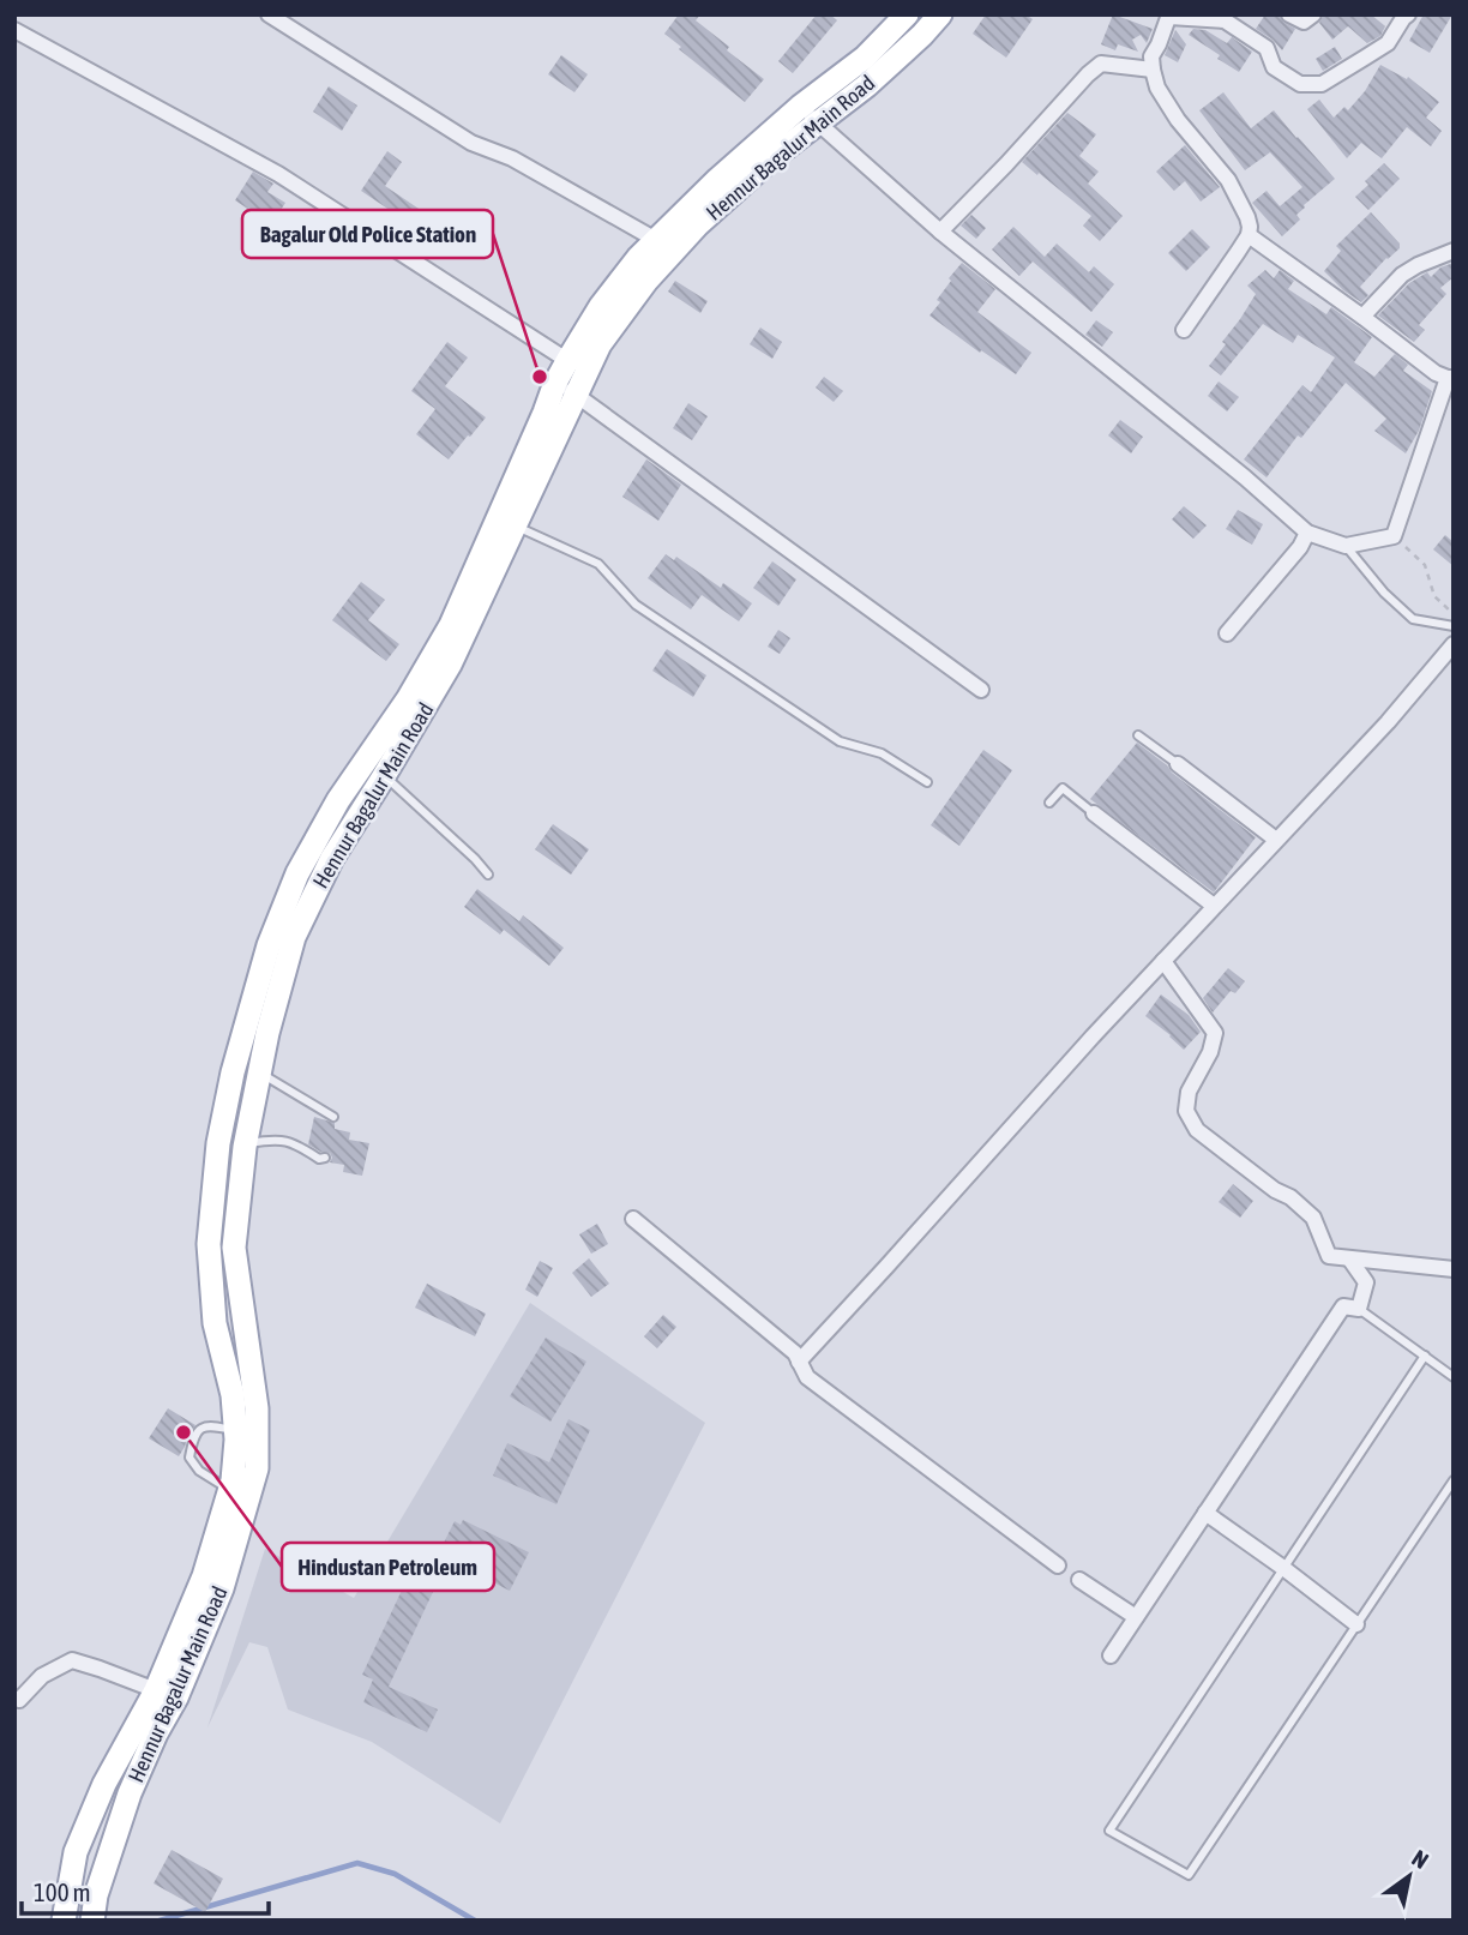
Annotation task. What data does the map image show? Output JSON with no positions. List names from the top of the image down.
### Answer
{
  "streets": {
    "main road": ["Hennur Bagalur Main Road"]
  },
  "places": ["Bagalur Old Police Station", "Hindustan Petroleum"],
  "scale_bar": "100 m",
  "north": "top right"
}
